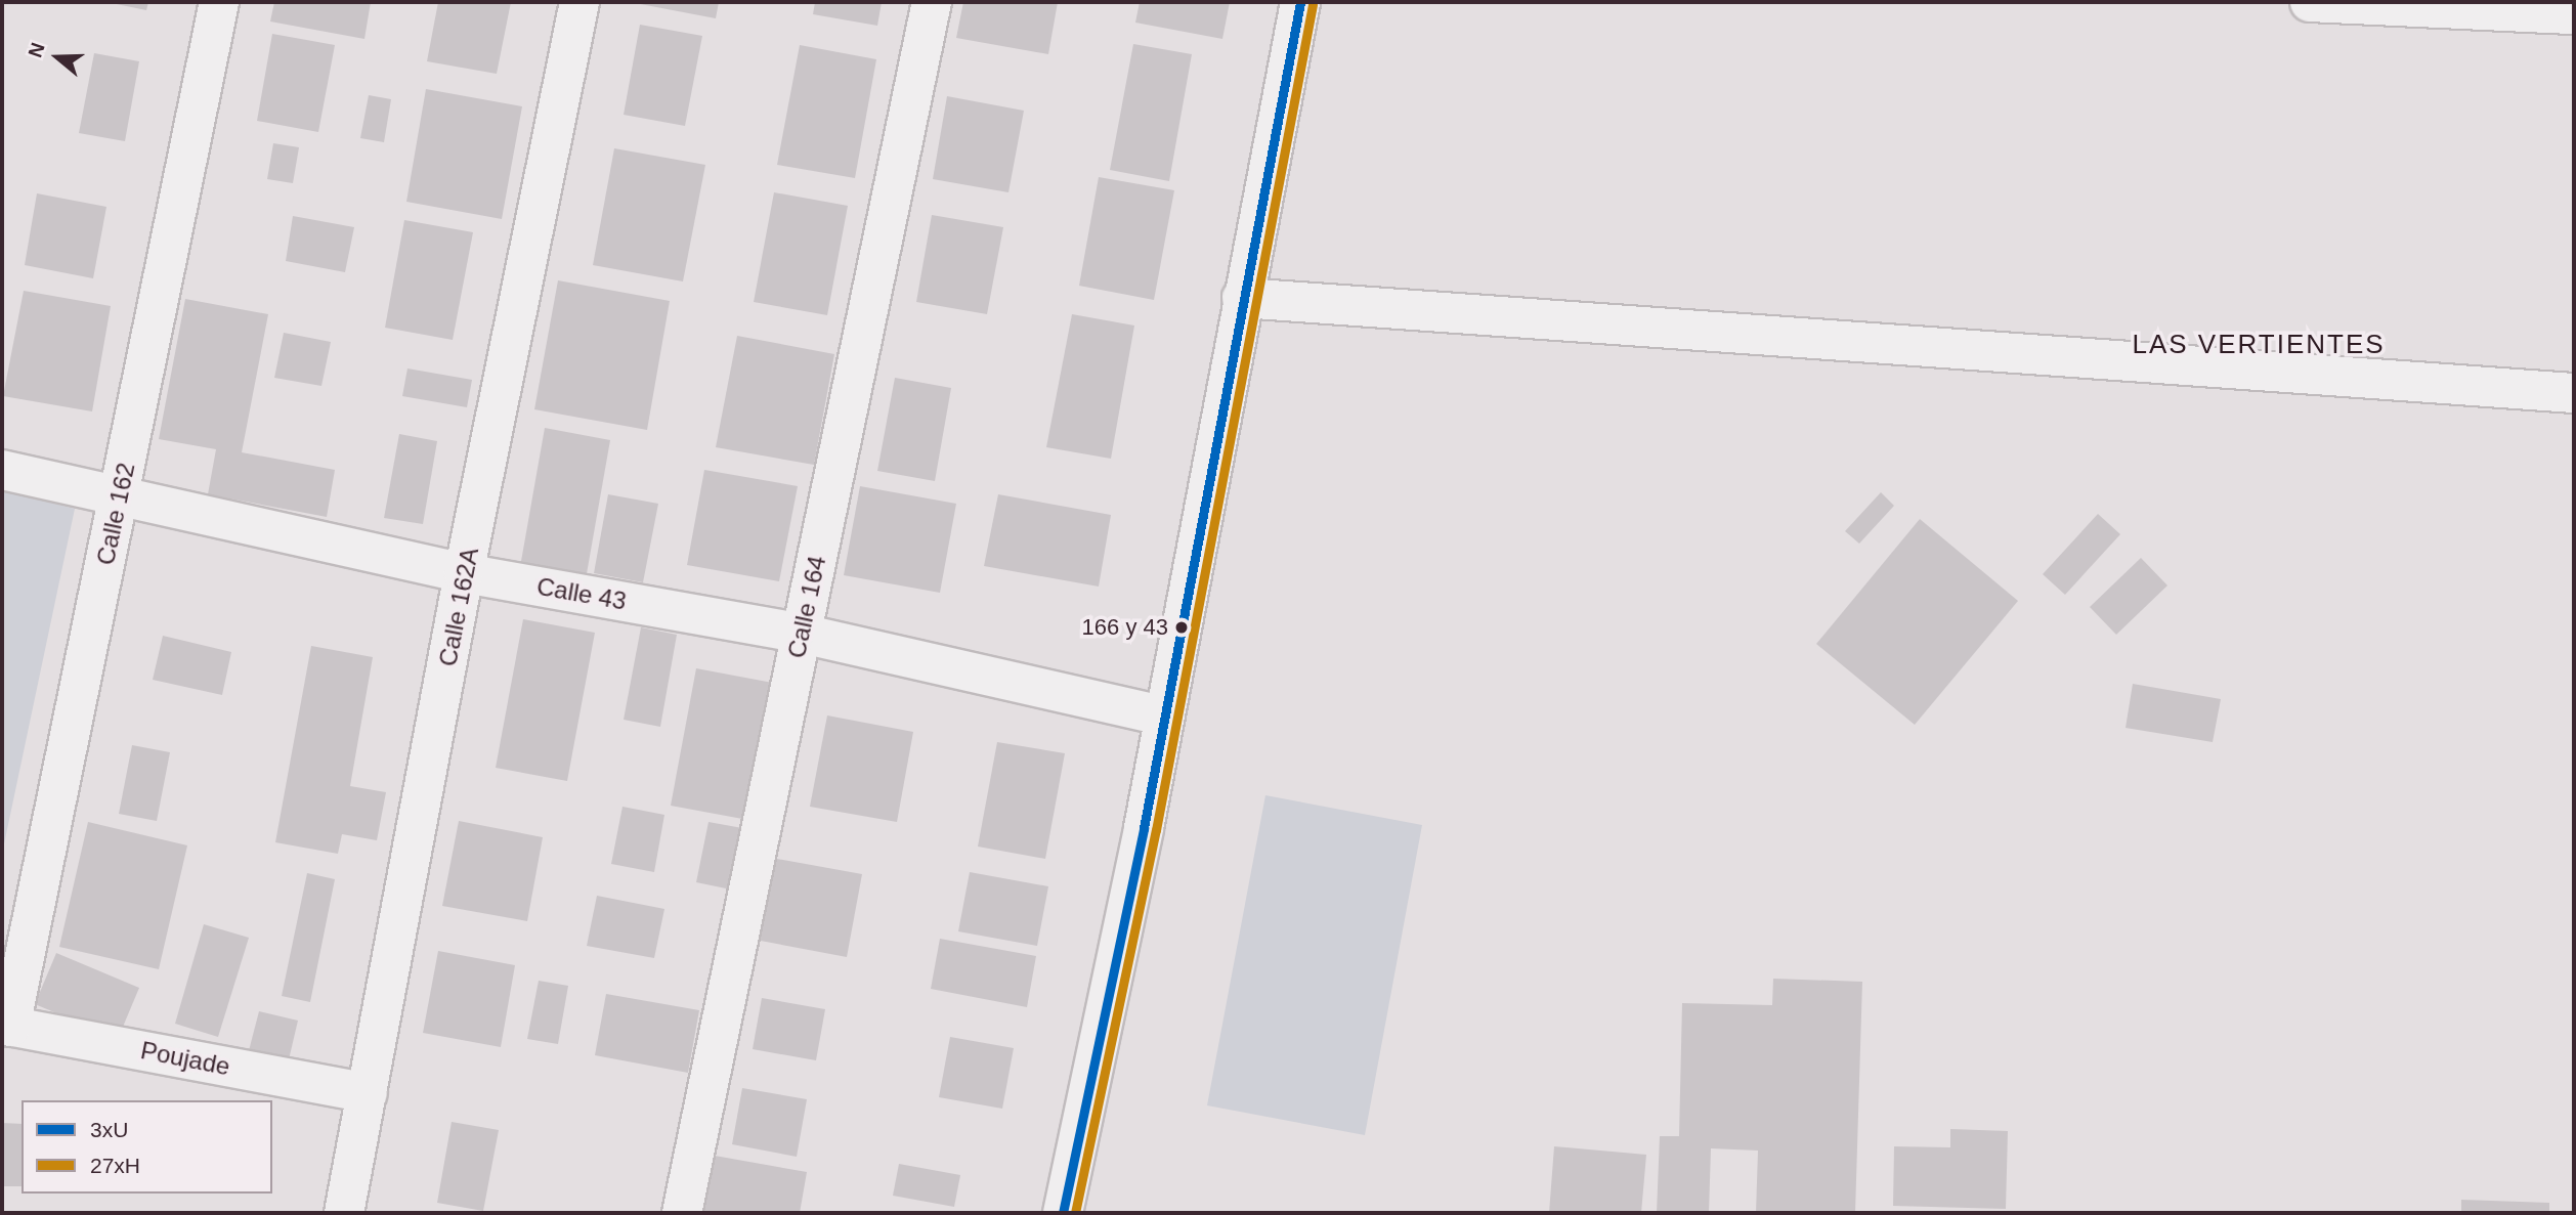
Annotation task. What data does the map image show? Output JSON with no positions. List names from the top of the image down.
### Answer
{
  "streets": {
    "street": [
      "Calle 162",
      "Calle 43",
      "Calle 162A",
      "Calle 164",
      "Poujade"
    ]
  },
  "crossings": [
    ["Calle 162", "Calle 43"],
    ["Calle 162", "Poujade"],
    ["Calle 43", "Calle 162A"],
    ["Calle 43", "Calle 164"],
    ["Calle 162A", "Poujade"]
  ],
  "districts": ["LAS VERTIENTES"],
  "places": ["166 y 43"],
  "lines": ["transit line 3xU", "transit line 27xH"],
  "legend": ["3xU", "27xH"],
  "north": "left"
}
